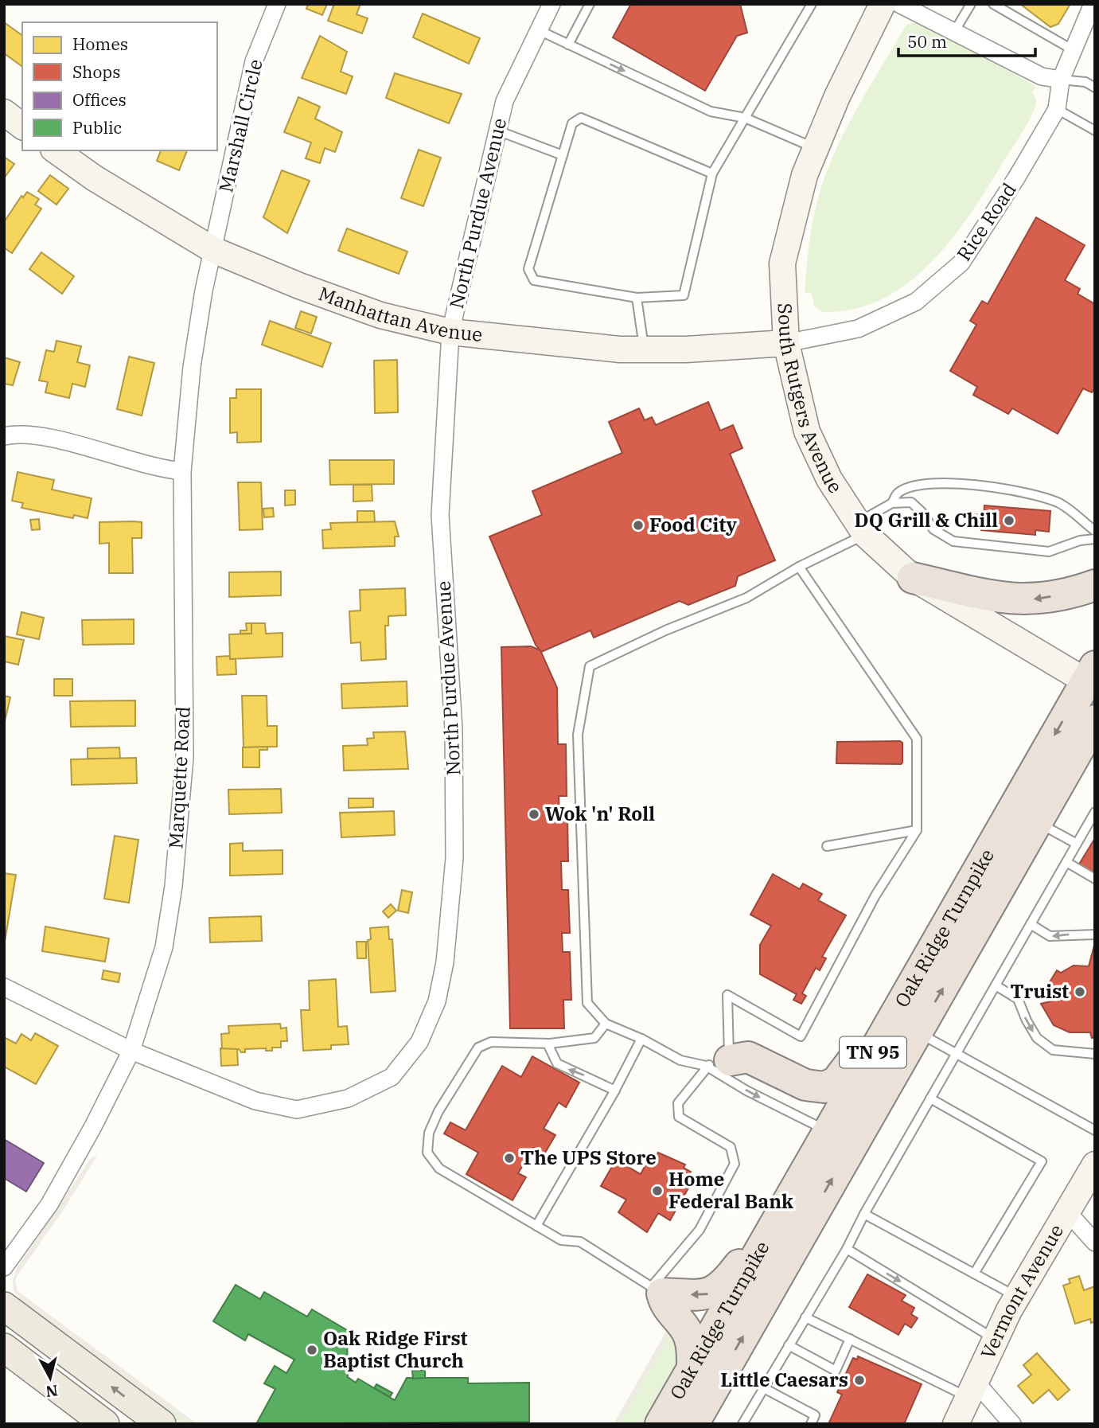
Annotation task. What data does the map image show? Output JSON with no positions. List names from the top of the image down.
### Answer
{
  "streets": {
    "highway": ["Oak Ridge Turnpike", "TN 95"],
    "street": [
      "Marshall Circle",
      "North Purdue Avenue",
      "Rice Road",
      "Manhattan Avenue",
      "South Rutgers Avenue",
      "Marquette Road",
      "Vermont Avenue"
    ]
  },
  "crossings": [
    ["Marshall Circle", "Manhattan Avenue"],
    ["Marshall Circle", "Marquette Road"],
    ["North Purdue Avenue", "Manhattan Avenue"],
    ["North Purdue Avenue", "Marquette Road"],
    ["Rice Road", "Manhattan Avenue"],
    ["Rice Road", "South Rutgers Avenue"],
    ["Manhattan Avenue", "South Rutgers Avenue"],
    ["Manhattan Avenue", "Marquette Road"],
    ["South Rutgers Avenue", "Oak Ridge Turnpike"]
  ],
  "places": [
    "DQ Grill & Chill",
    "Food City",
    "Wok 'n' Roll",
    "Truist",
    "The UPS Store",
    "Home Federal Bank",
    "Oak Ridge First Baptist Church",
    "Little Caesars"
  ],
  "legend": [
    "Homes",
    "Shops",
    "Offices",
    "Public"
  ],
  "scale_bar": "50 m",
  "north": "bottom"
}
